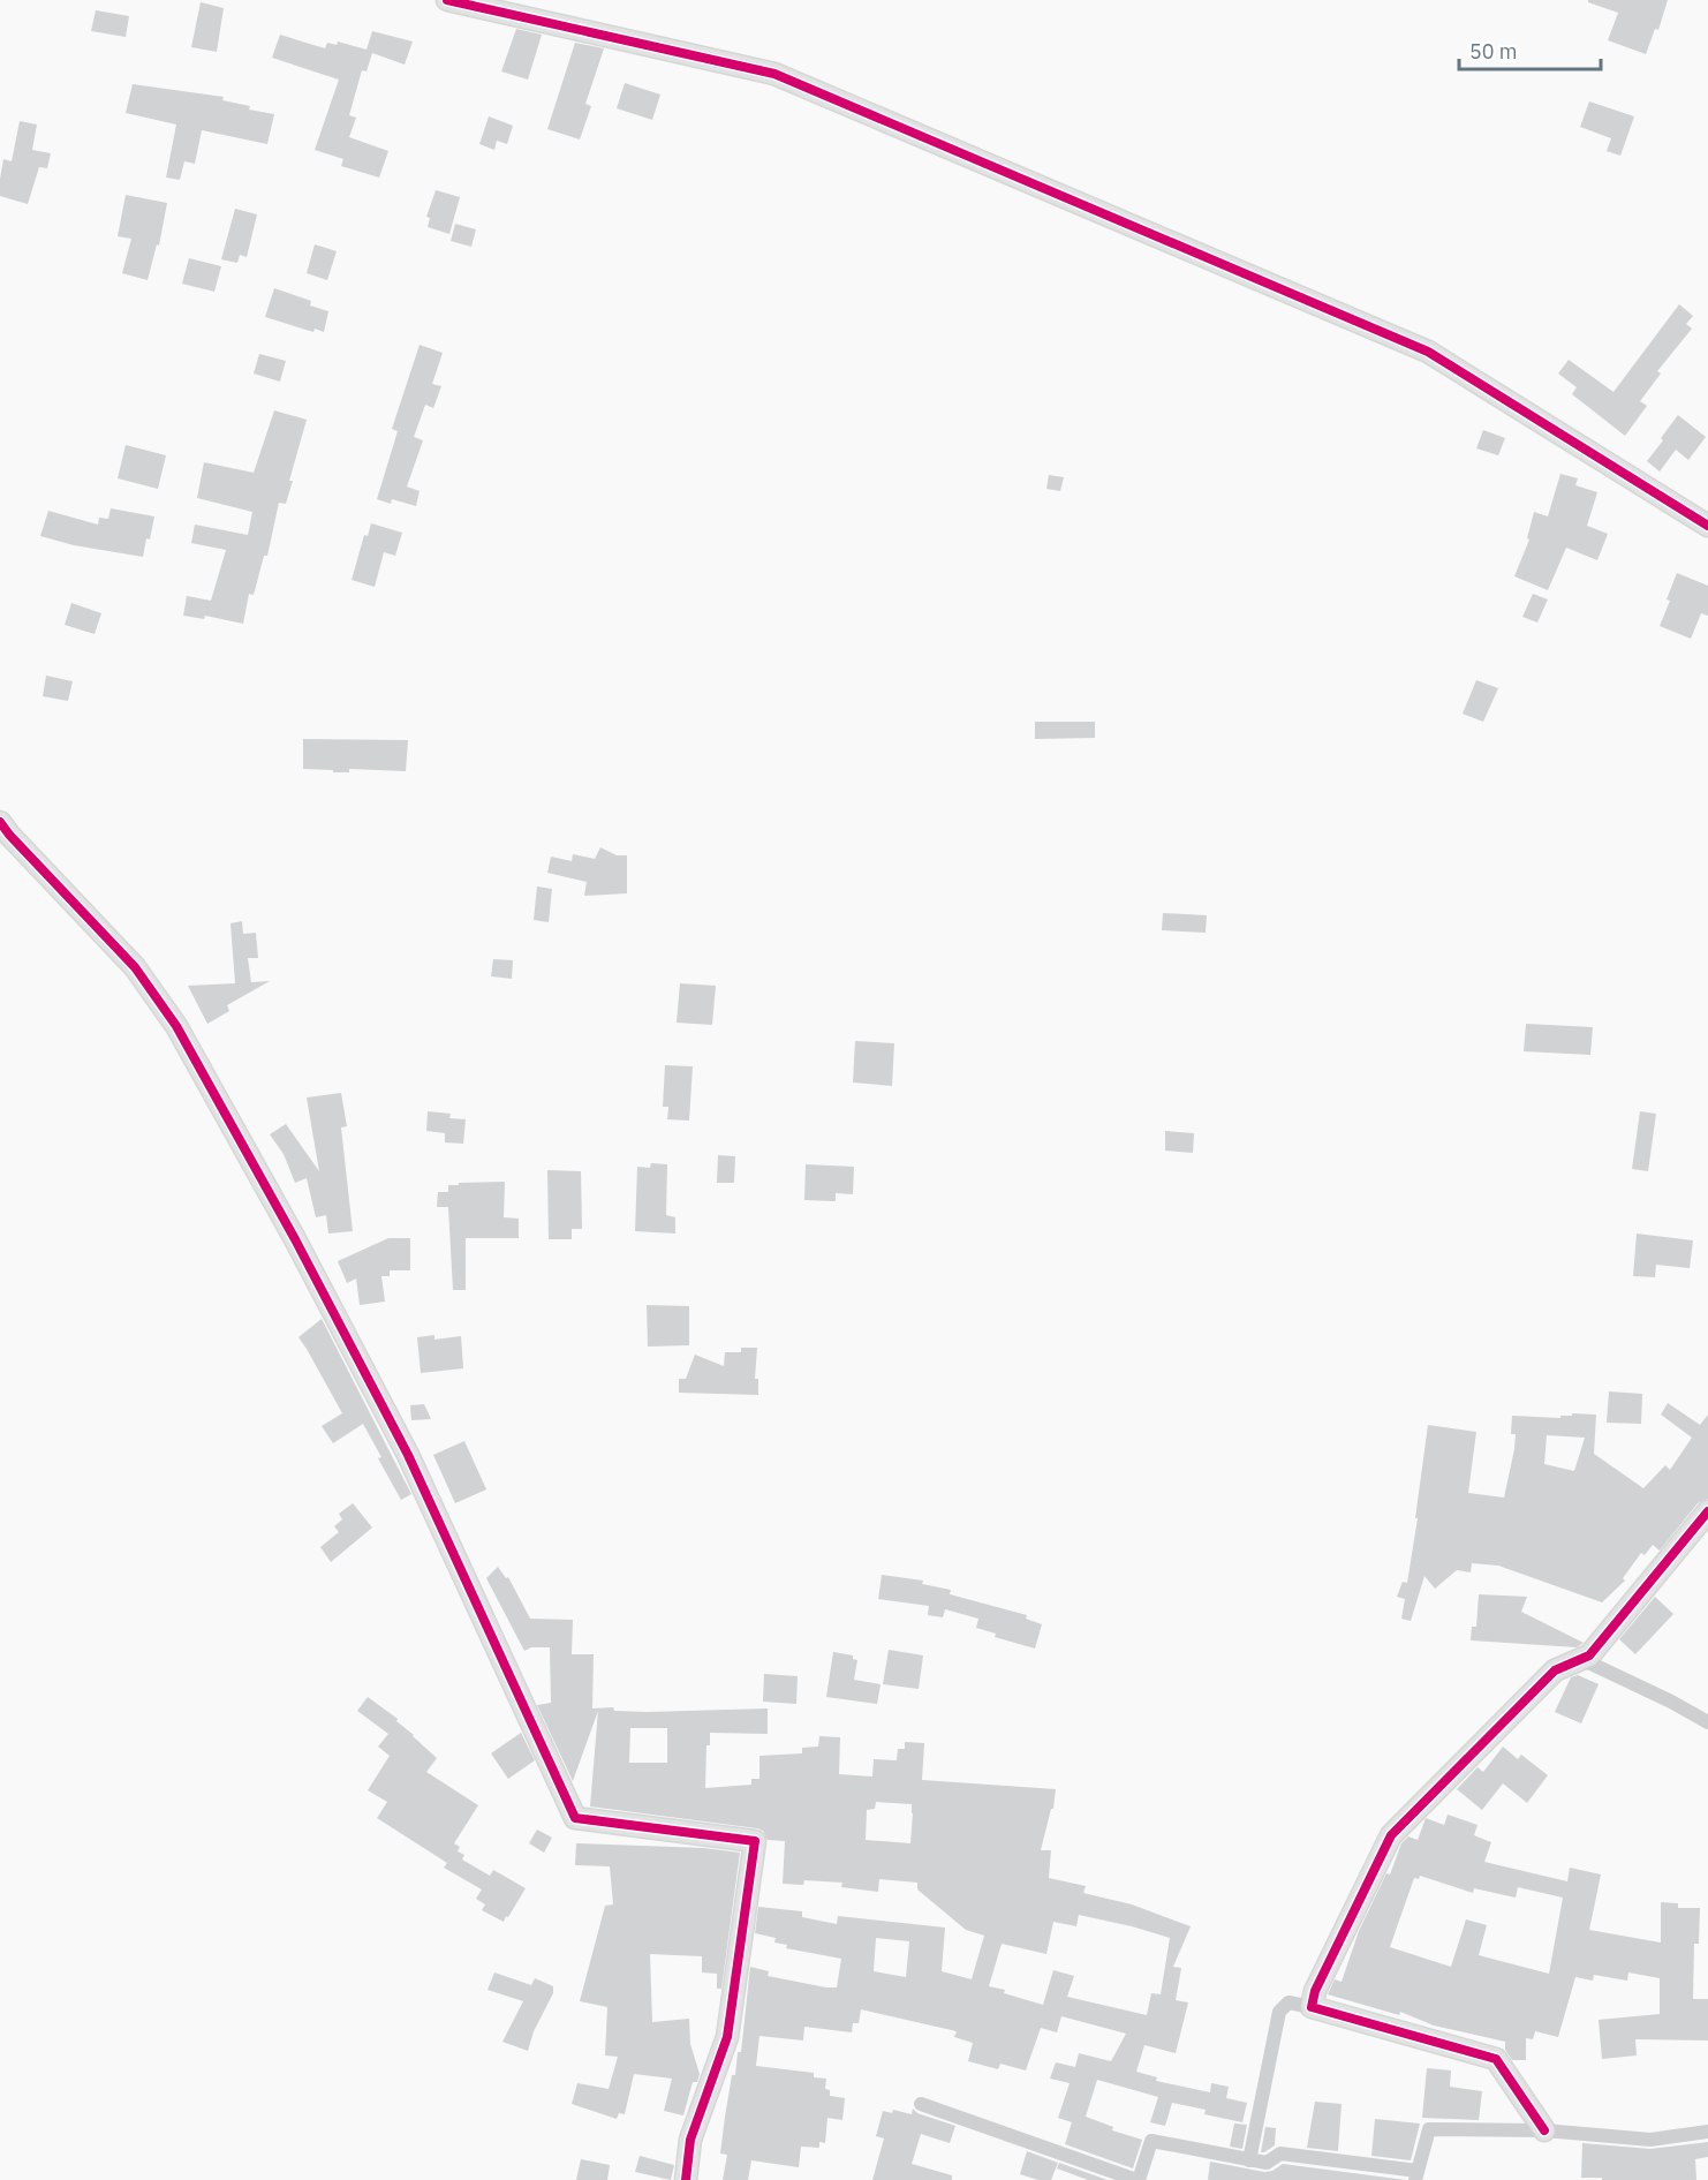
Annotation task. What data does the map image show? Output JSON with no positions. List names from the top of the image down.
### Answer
{
  "scale_bar": "50 m"
}
